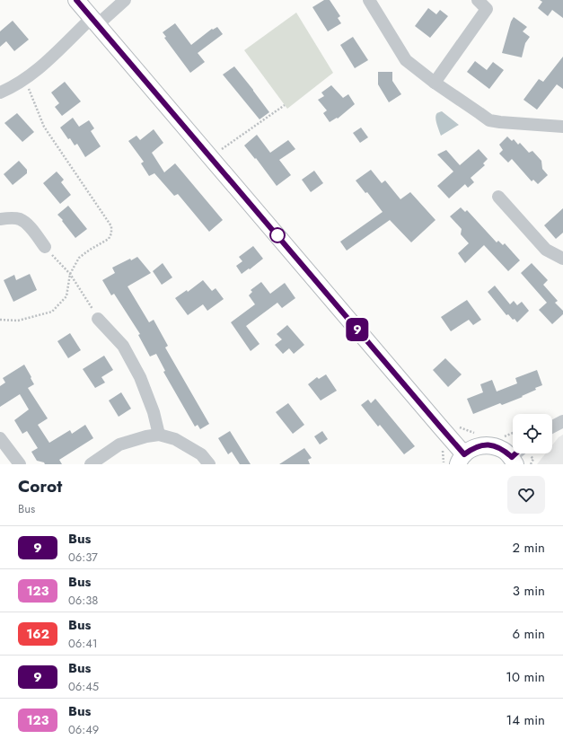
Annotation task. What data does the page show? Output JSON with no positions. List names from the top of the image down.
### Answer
{
  "lines": ["bus line 9"],
  "page": {
    "on_map": "9",
    "heading": ["Corot", "Bus"],
    "list": [
      {
        "mark": "9",
        "name": "Bus",
        "note": "06:37",
        "value": "2 min"
      },
      {
        "mark": "123",
        "name": "Bus",
        "note": "06:38",
        "value": "3 min"
      },
      {
        "mark": "162",
        "name": "Bus",
        "note": "06:41",
        "value": "6 min"
      },
      {
        "mark": "9",
        "name": "Bus",
        "note": "06:45",
        "value": "10 min"
      },
      {
        "mark": "123",
        "name": "Bus",
        "note": "06:49",
        "value": "14 min"
      }
    ]
  }
}
